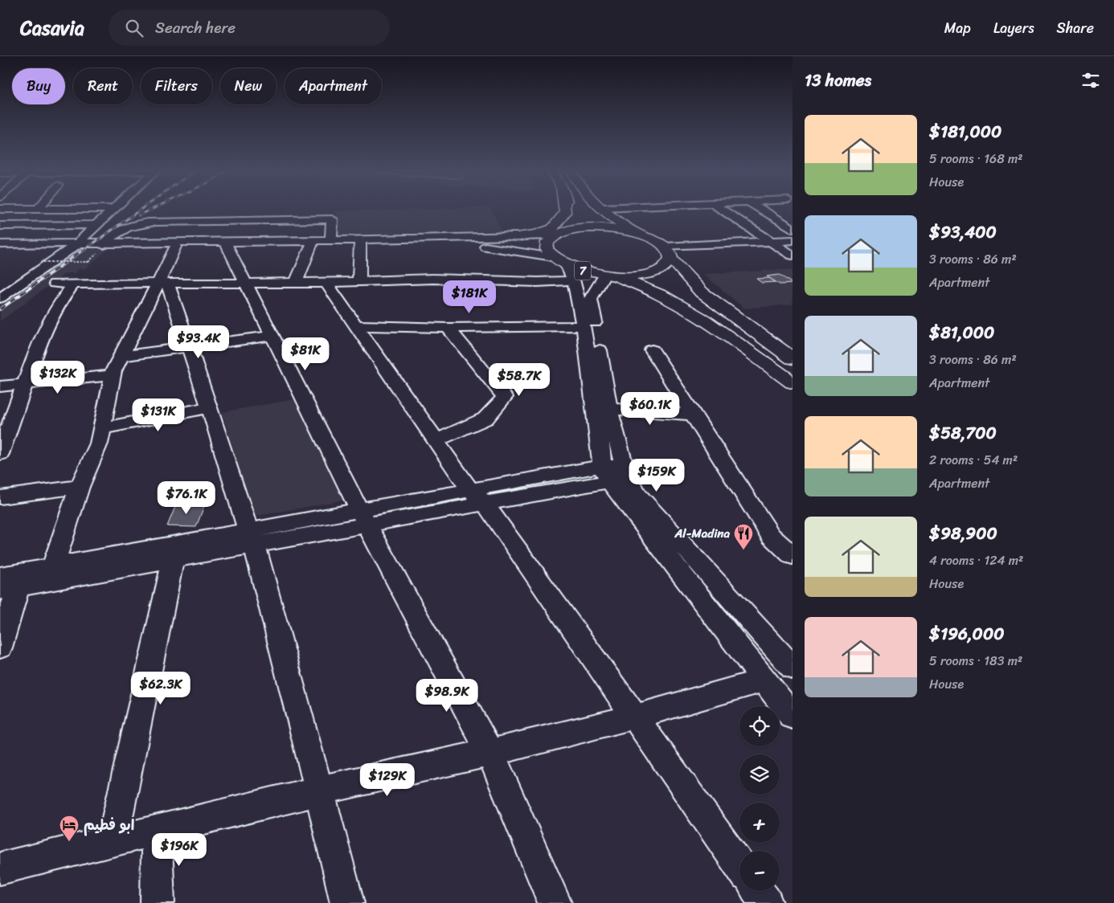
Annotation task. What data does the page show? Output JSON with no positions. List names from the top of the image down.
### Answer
{
  "streets": {
    "highway": ["7"]
  },
  "places": {
    "restaurant": ["Al-Madina"],
    "hotel": ["ابو فطيم"]
  },
  "page": {
    "header": "Casavia",
    "search": "Search here",
    "nav": ["Map", "Layers", "Share"],
    "heading": "13 homes",
    "chip": [
      "Buy",
      "Rent",
      "Filters",
      "New",
      "Apartment"
    ],
    "list": [
      {
        "name": "$181,000",
        "note": "5 rooms · 168 m² · House"
      },
      {
        "name": "$93,400",
        "note": "3 rooms · 86 m² · Apartment"
      },
      {
        "name": "$81,000",
        "note": "3 rooms · 86 m² · Apartment"
      },
      {
        "name": "$58,700",
        "note": "2 rooms · 54 m² · Apartment"
      },
      {
        "name": "$98,900",
        "note": "4 rooms · 124 m² · House"
      },
      {
        "name": "$196,000",
        "note": "5 rooms · 183 m² · House"
      }
    ],
    "price": [
      "$181K",
      "$93.4K",
      "$81K",
      "$132K",
      "$58.7K",
      "$60.1K",
      "$131K",
      "$159K",
      "$76.1K",
      "$62.3K",
      "$98.9K",
      "$129K",
      "$196K"
    ],
    "map_buttons": ["+", "−"]
  }
}
